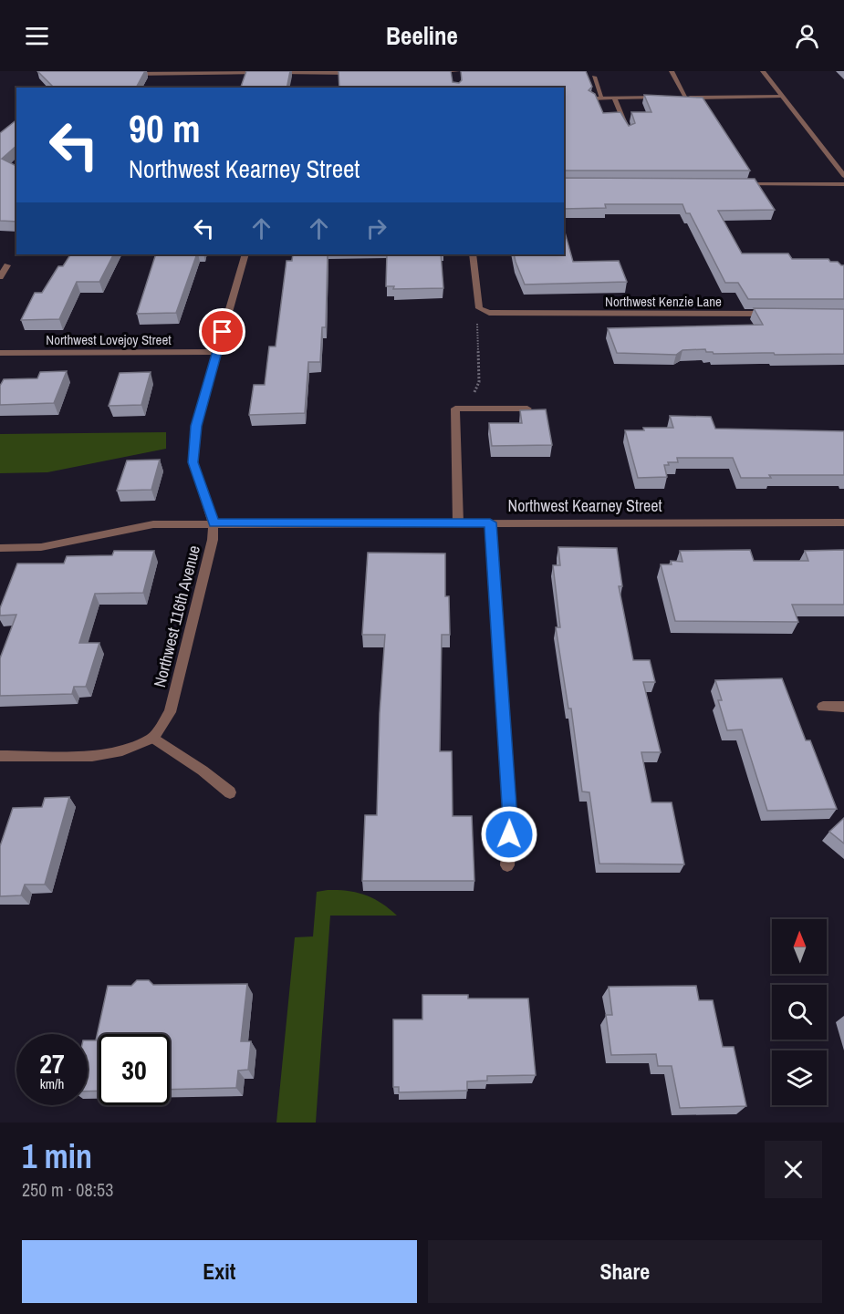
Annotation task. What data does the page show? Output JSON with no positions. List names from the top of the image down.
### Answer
{
  "streets": {
    "street": [
      "Northwest Kenzie Lane",
      "Northwest Lovejoy Street",
      "Northwest Kearney Street",
      "Northwest 116th Avenue"
    ]
  },
  "crossings": [
    ["Northwest Lovejoy Street", "Northwest 116th Avenue"],
    ["Northwest Kearney Street", "Northwest 116th Avenue"]
  ],
  "north": "top",
  "page": {
    "header": "Beeline",
    "turn": ["90 m", "Northwest Kearney Street"],
    "speed": "27 km/h",
    "limit": "30",
    "heading": ["1 min", "250 m · 08:53"],
    "buttons": ["Exit", "Share"]
  }
}
